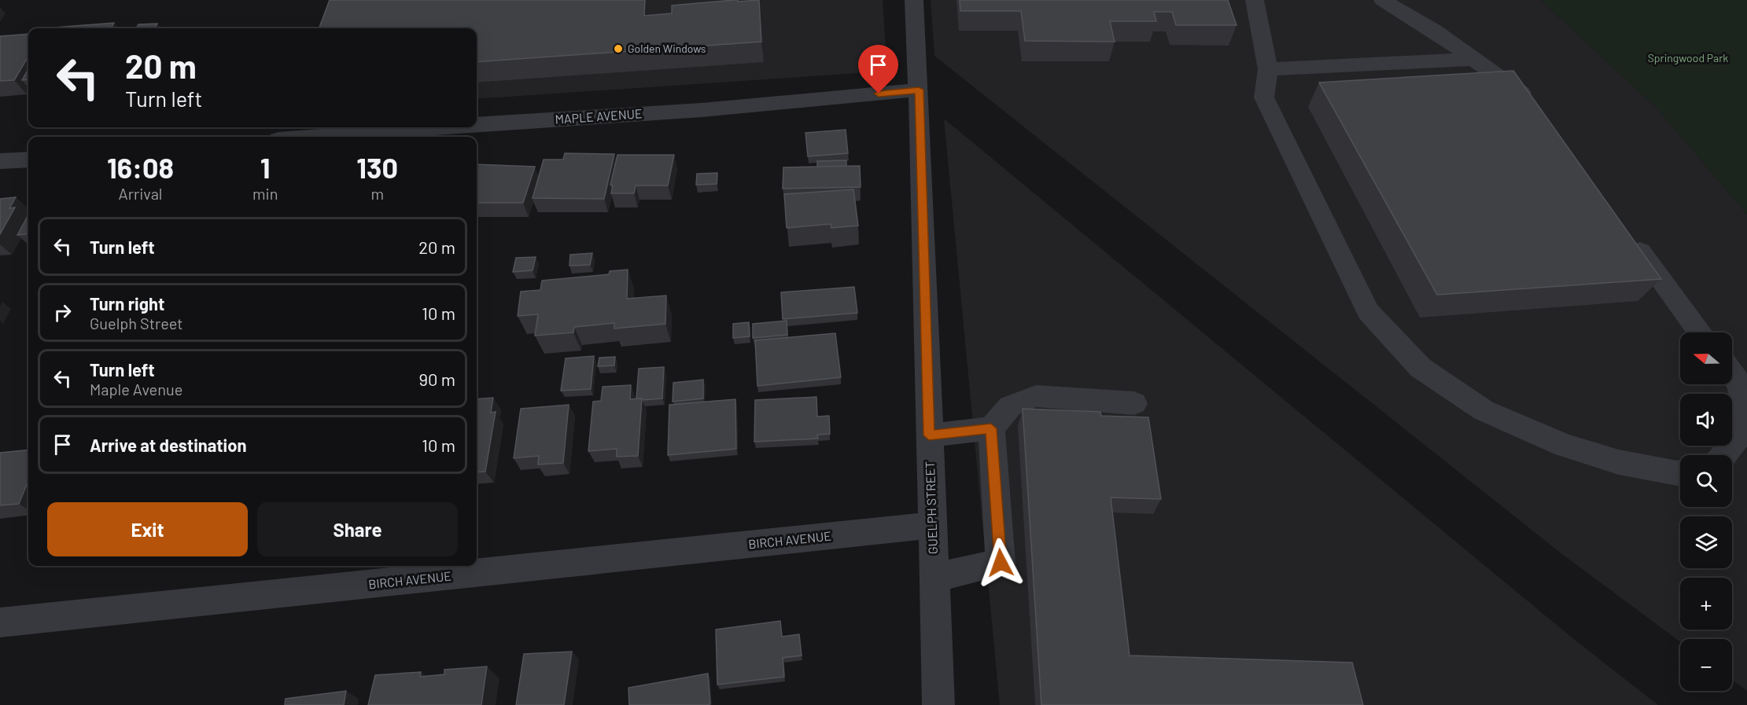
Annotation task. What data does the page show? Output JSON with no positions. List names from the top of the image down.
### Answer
{
  "streets": {
    "street": ["MAPLE AVENUE", "GUELPH STREET", "BIRCH AVENUE"]
  },
  "crossings": [
    ["MAPLE AVENUE", "GUELPH STREET"],
    ["GUELPH STREET", "BIRCH AVENUE"]
  ],
  "parks": ["Springwood Park"],
  "places": ["Golden Windows"],
  "north": "left",
  "page": {
    "turn": ["20 m", "Turn left"],
    "eta": [
      "16:08",
      "Arrival",
      "1",
      "min",
      "130",
      "m"
    ],
    "list": [
      {
        "name": "Turn left",
        "value": "20 m"
      },
      {
        "name": "Turn right",
        "note": "Guelph Street",
        "value": "10 m"
      },
      {
        "name": "Turn left",
        "note": "Maple Avenue",
        "value": "90 m"
      },
      {
        "name": "Arrive at destination",
        "value": "10 m"
      }
    ],
    "map_buttons": ["+", "−"],
    "buttons": ["Exit", "Share"]
  }
}
